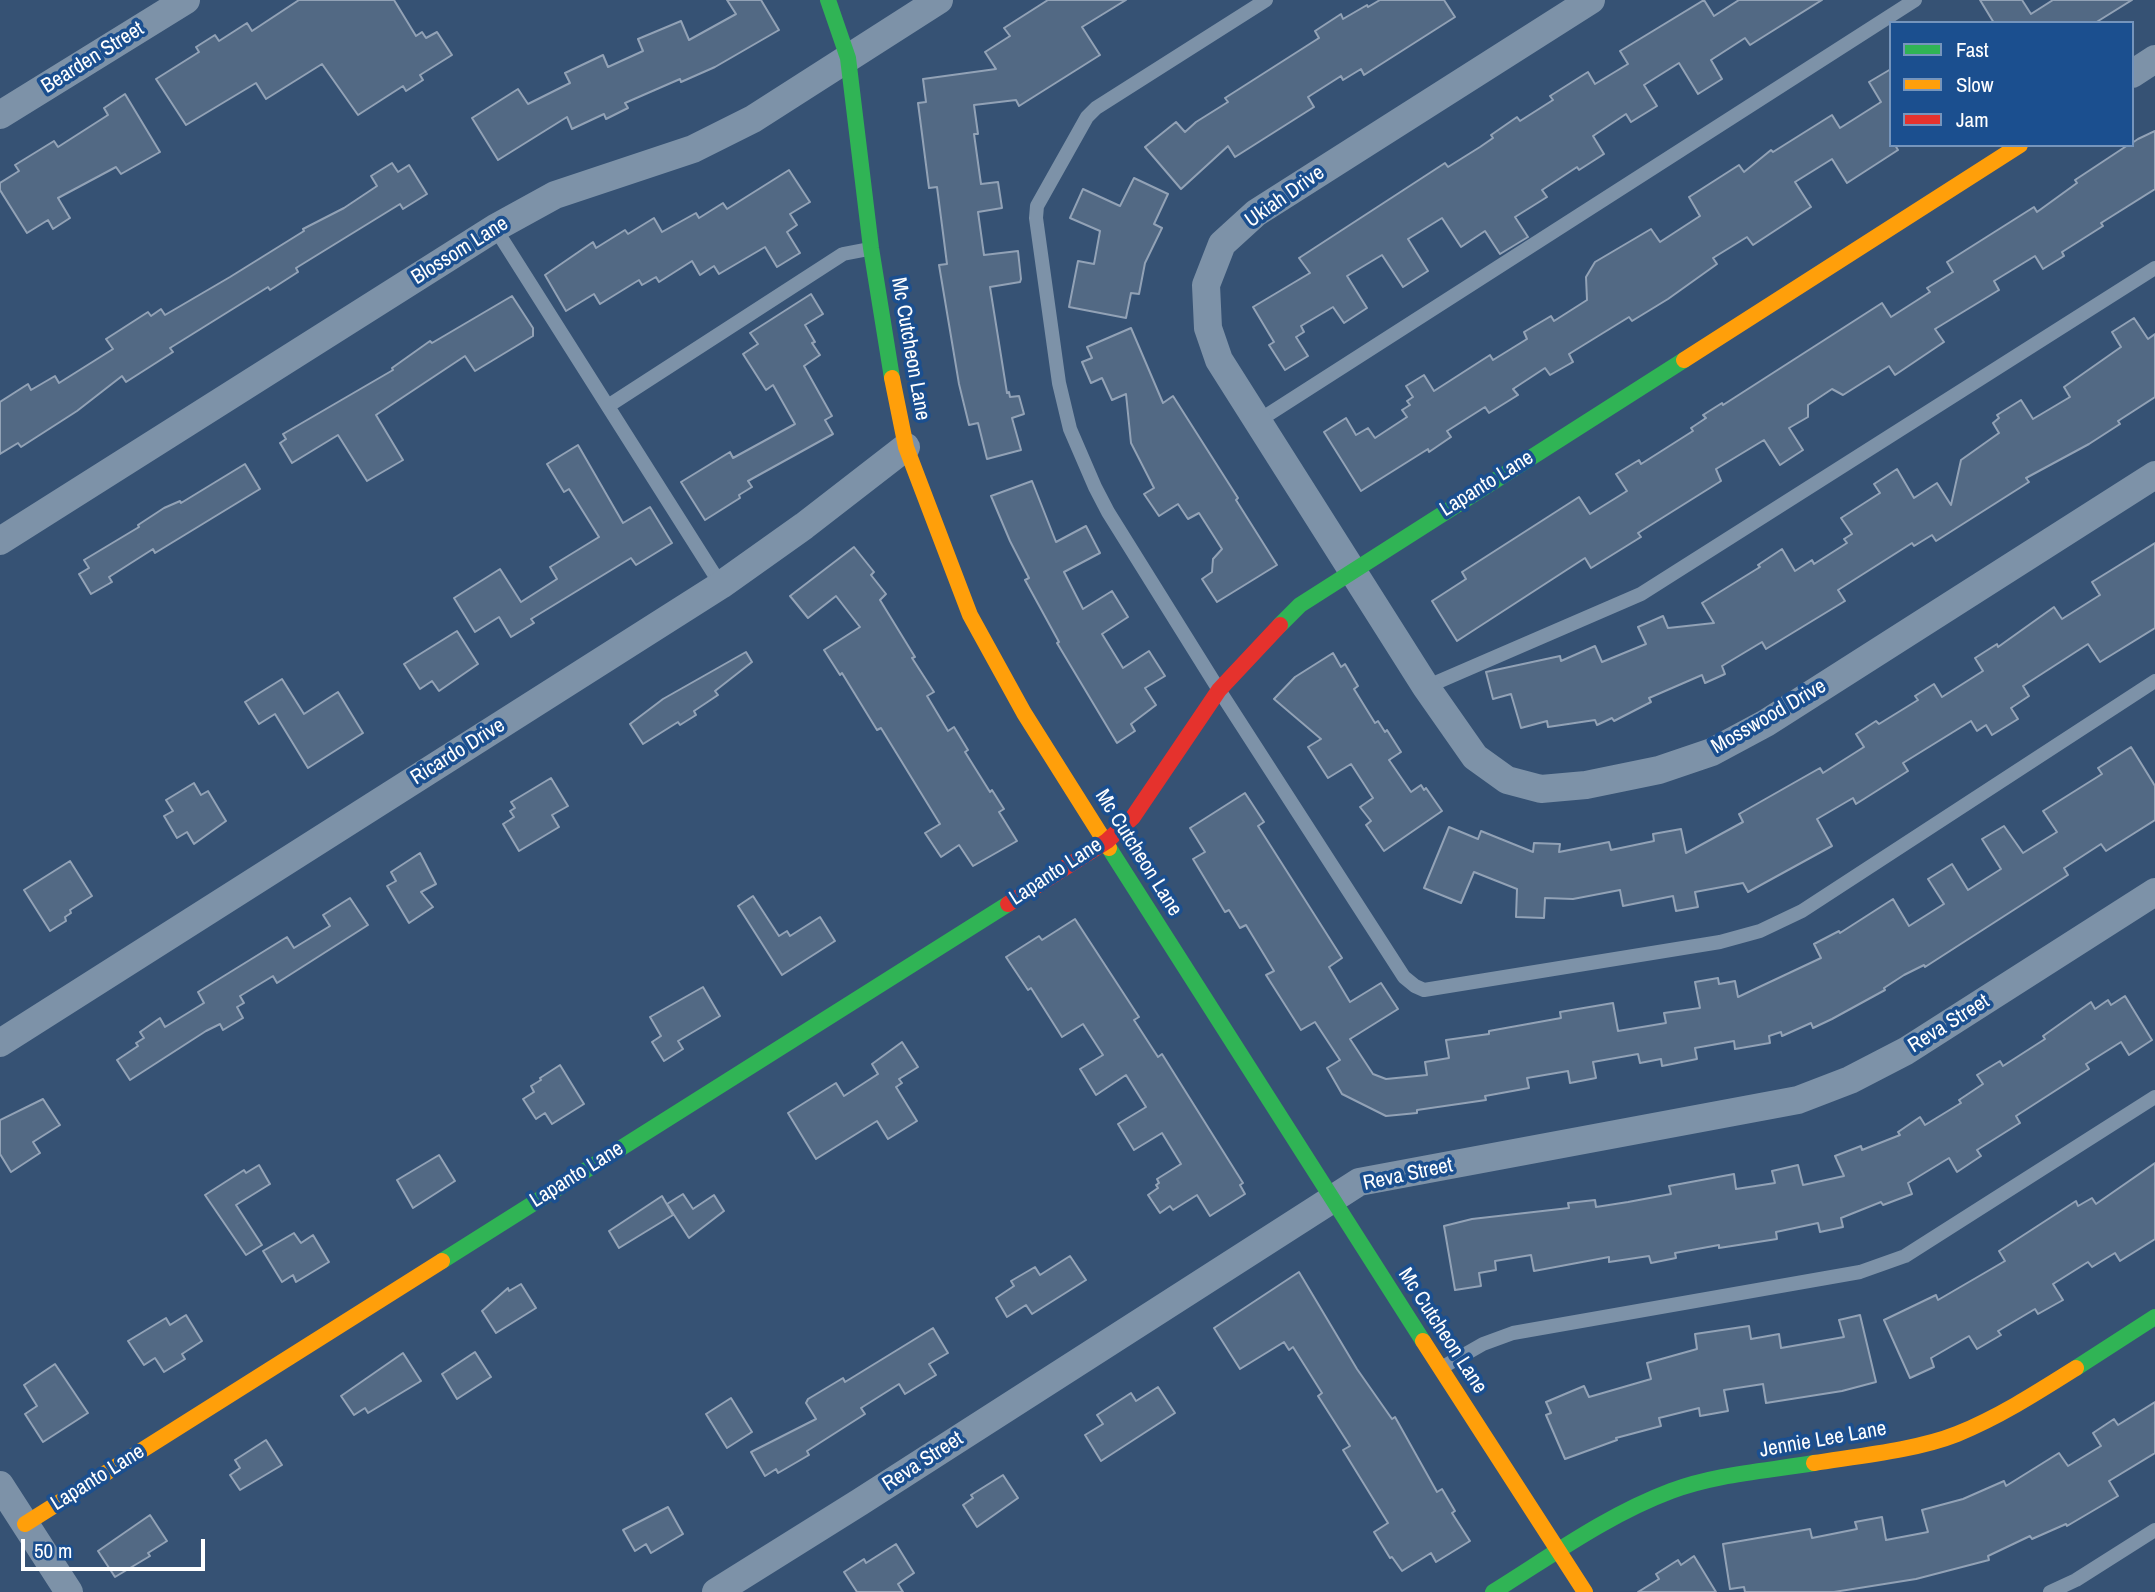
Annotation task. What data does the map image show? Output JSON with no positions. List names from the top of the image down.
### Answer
{
  "streets": {
    "street": [
      "Bearden Street",
      "Ukiah Drive",
      "Blossom Lane",
      "Mc Cutcheon Lane",
      "Lapanto Lane",
      "Mosswood Drive",
      "Ricardo Drive",
      "Reva Street",
      "Jennie Lee Lane"
    ]
  },
  "crossings": [
    ["Ukiah Drive", "Lapanto Lane"],
    ["Ukiah Drive", "Mosswood Drive"],
    ["Blossom Lane", "Mc Cutcheon Lane"],
    ["Mc Cutcheon Lane", "Lapanto Lane"],
    ["Mc Cutcheon Lane", "Ricardo Drive"],
    ["Mc Cutcheon Lane", "Reva Street"],
    ["Mc Cutcheon Lane", "Jennie Lee Lane"],
    ["Lapanto Lane", "Mosswood Drive"]
  ],
  "legend": ["Fast", "Slow", "Jam"],
  "scale_bar": "50 m"
}
